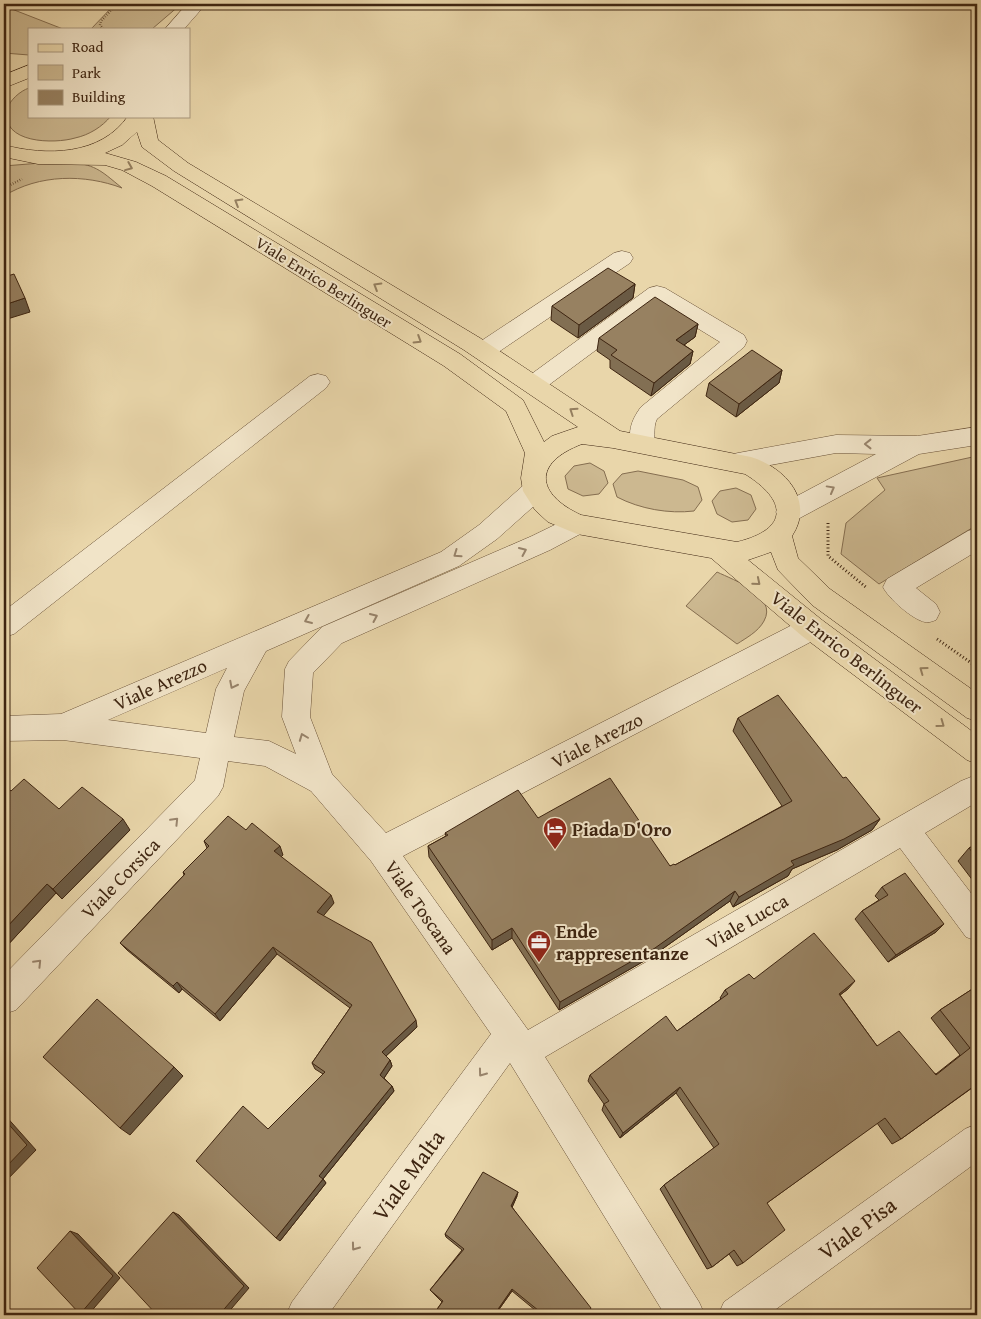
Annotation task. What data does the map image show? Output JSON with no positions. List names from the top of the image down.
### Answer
{
  "streets": {
    "main road": ["Viale Enrico Berlinguer"],
    "street": [
      "Viale Arezzo",
      "Viale Corsica",
      "Viale Toscana",
      "Viale Lucca",
      "Viale Malta",
      "Viale Pisa"
    ]
  },
  "crossings": [
    ["Viale Enrico Berlinguer", "Viale Arezzo"],
    ["Viale Arezzo", "Viale Corsica"],
    ["Viale Arezzo", "Viale Toscana"],
    ["Viale Corsica", "Viale Toscana"],
    ["Viale Toscana", "Viale Lucca"],
    ["Viale Toscana", "Viale Malta"],
    ["Viale Lucca", "Viale Malta"]
  ],
  "one_way": ["Viale Corsica", "Viale Malta"],
  "places": {
    "hotel": ["Piada D'Oro"],
    "office": ["Ende rappresentanze"]
  },
  "legend": ["Road", "Park", "Building"]
}
